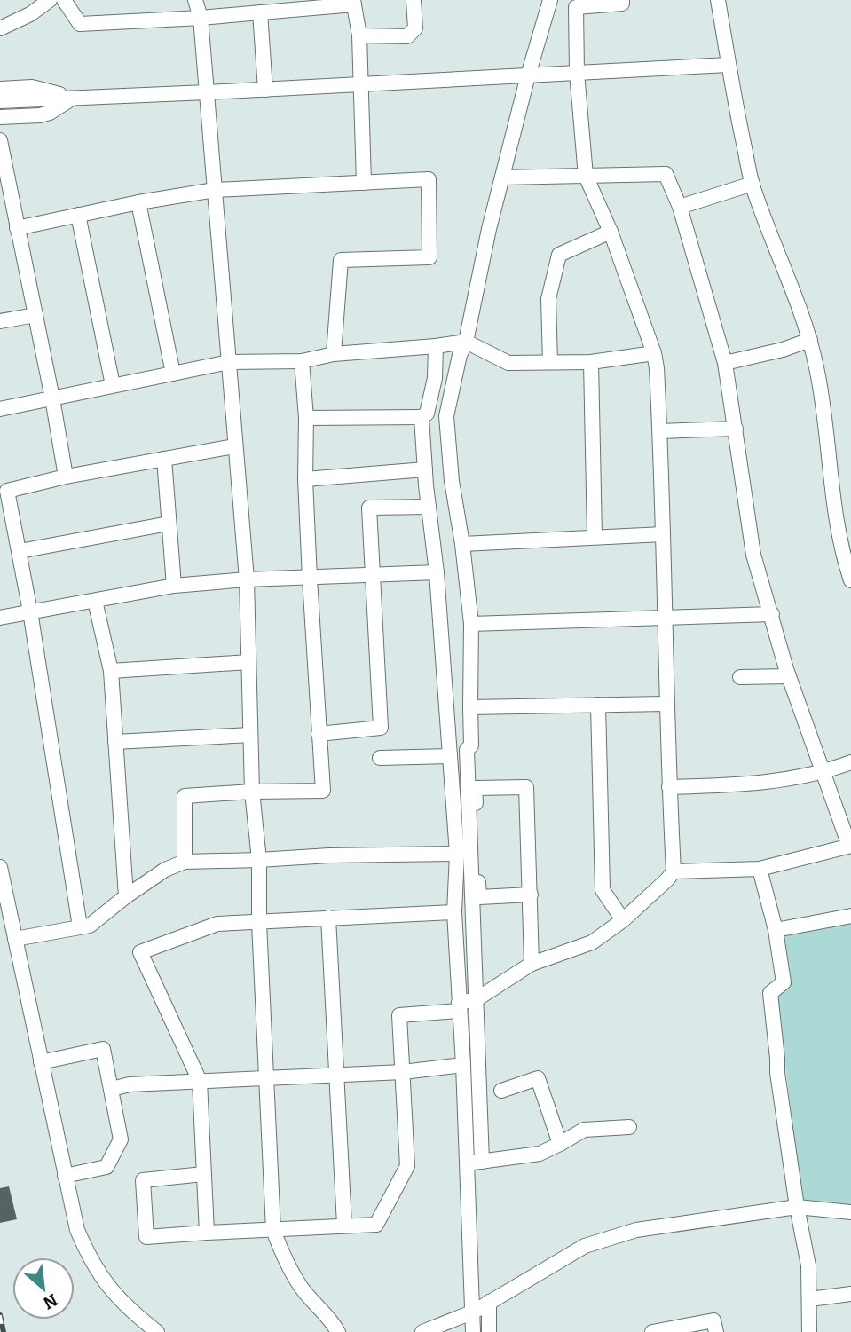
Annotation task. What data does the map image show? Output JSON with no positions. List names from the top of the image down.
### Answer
{
  "north": "bottom right"
}
